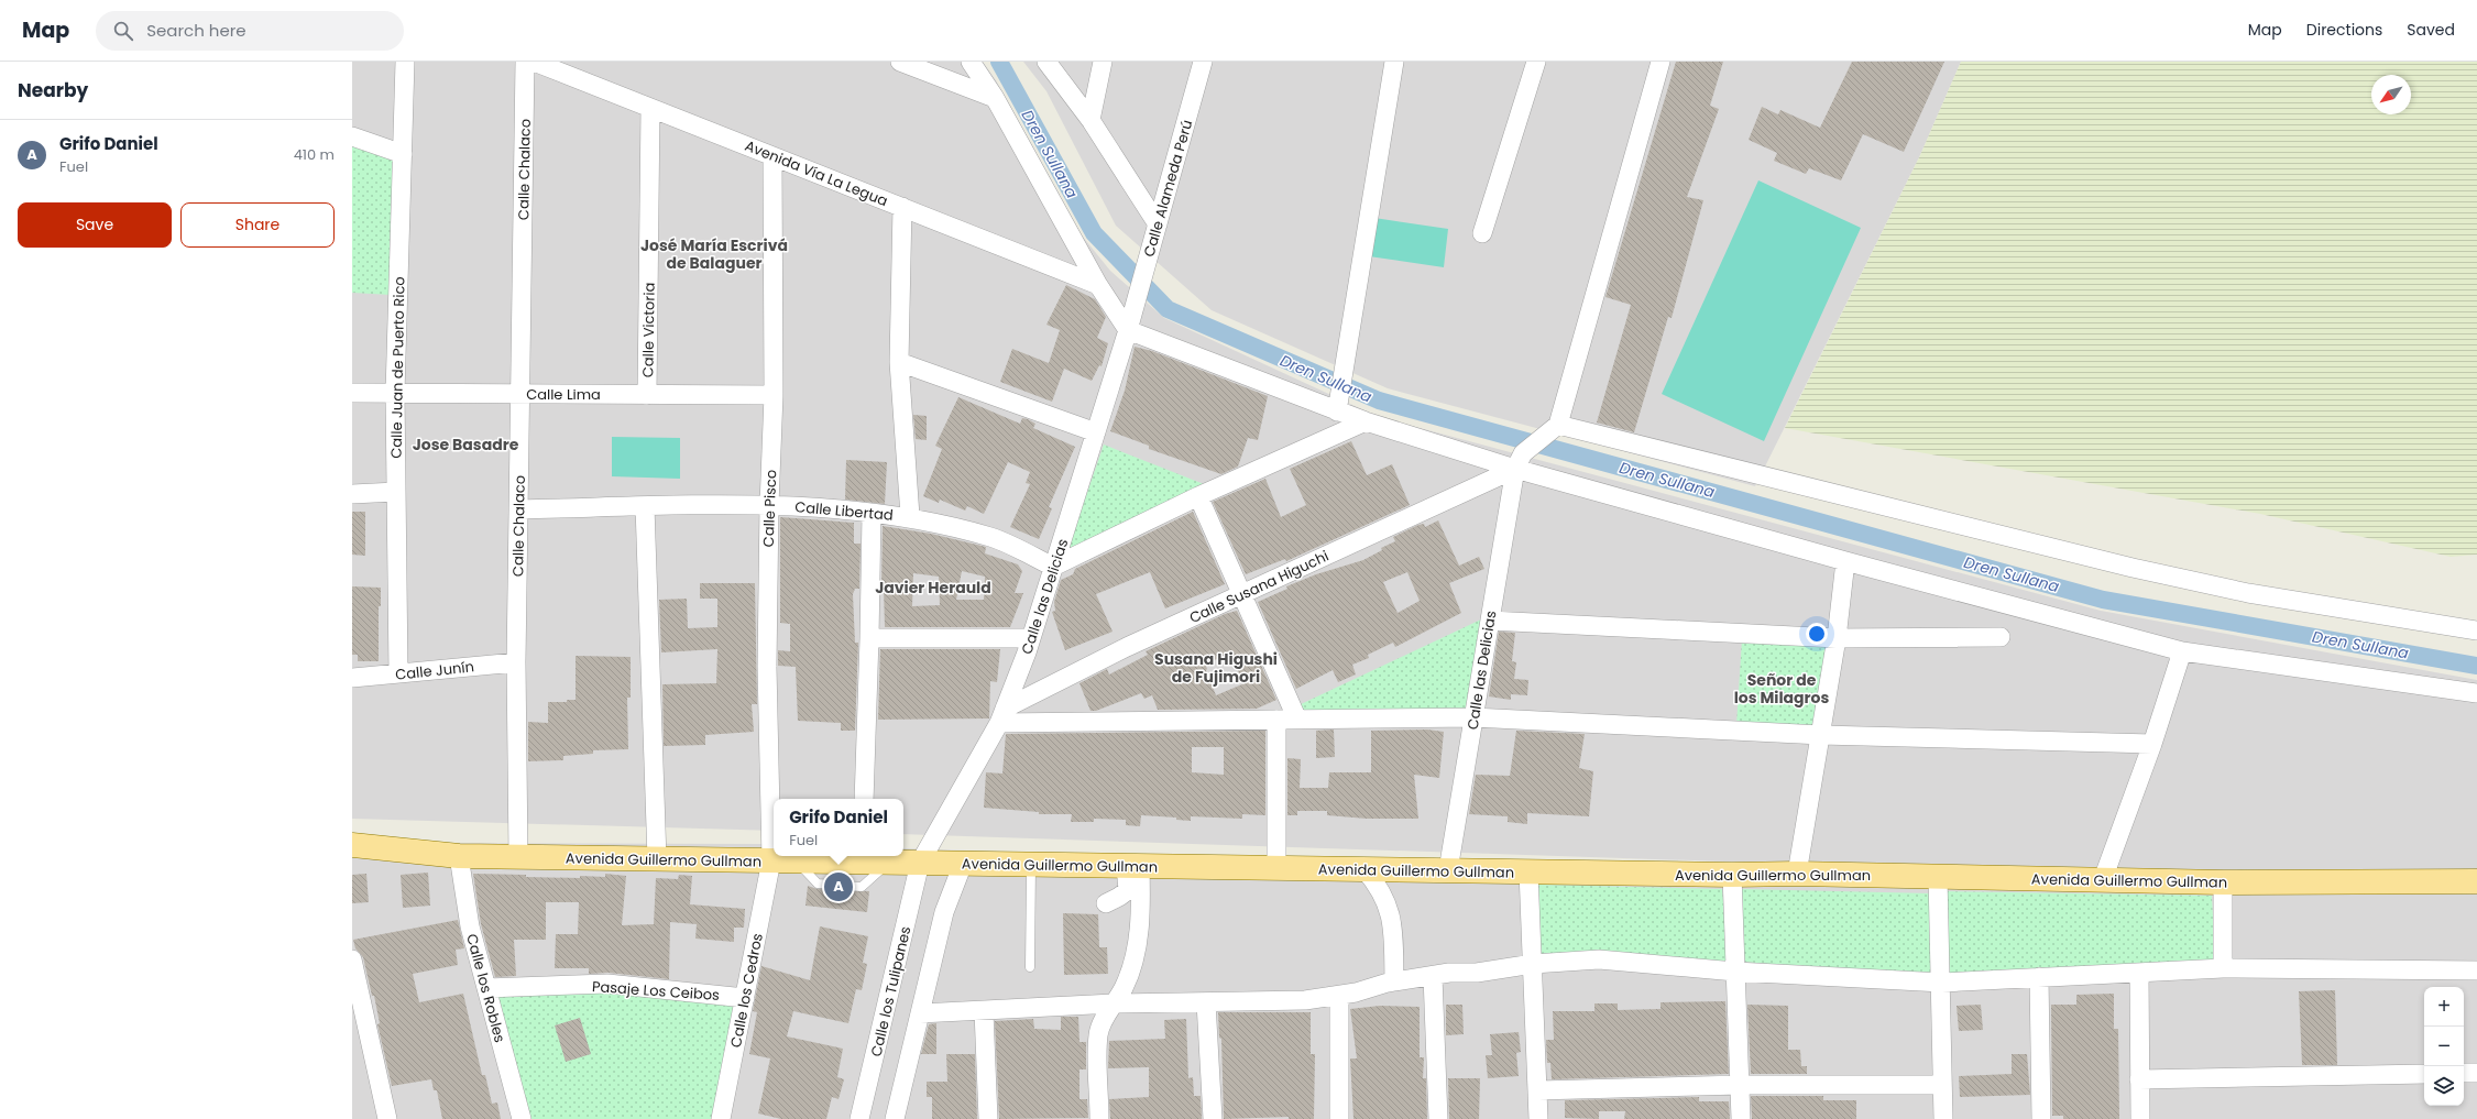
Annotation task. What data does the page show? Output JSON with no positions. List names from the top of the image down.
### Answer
{
  "streets": {
    "main road": ["Avenida Guillermo Gullman"],
    "street": [
      "Calle Chalaco",
      "Avenida Vía La Legua",
      "Calle Alameda Perú",
      "Calle Victoria",
      "Calle Juan de Puerto Rico",
      "Calle Lima",
      "Calle Pisco",
      "Calle Libertad",
      "Calle Susana Higuchi",
      "Calle las Delicias",
      "Calle Junín",
      "Calle los Robles",
      "Pasaje Los Ceibos",
      "Calle los Cedros",
      "Calle los Tulipanes"
    ]
  },
  "crossings": [
    ["Calle Chalaco", "Calle Lima"],
    ["Calle Chalaco", "Calle Libertad"],
    ["Calle Chalaco", "Calle Junín"],
    ["Calle Chalaco", "Avenida Guillermo Gullman"],
    ["Avenida Vía La Legua", "Calle Victoria"],
    ["Avenida Vía La Legua", "Calle Pisco"],
    ["Calle Alameda Perú", "Calle las Delicias"],
    ["Calle Victoria", "Calle Lima"],
    ["Calle Juan de Puerto Rico", "Calle Lima"],
    ["Calle Juan de Puerto Rico", "Calle Junín"],
    ["Calle Lima", "Calle Pisco"],
    ["Calle Pisco", "Calle Libertad"],
    ["Calle Pisco", "Avenida Guillermo Gullman"],
    ["Calle Pisco", "Calle los Cedros"],
    ["Calle Libertad", "Calle las Delicias"],
    ["Calle Susana Higuchi", "Calle las Delicias"],
    ["Calle las Delicias", "Avenida Guillermo Gullman"],
    ["Calle las Delicias", "Calle los Tulipanes"],
    ["Avenida Guillermo Gullman", "Calle los Robles"],
    ["Avenida Guillermo Gullman", "Calle los Cedros"],
    ["Avenida Guillermo Gullman", "Calle los Tulipanes"],
    ["Calle los Robles", "Pasaje Los Ceibos"],
    ["Pasaje Los Ceibos", "Calle los Cedros"]
  ],
  "districts": [
    "José María Escrivá de Balaguer",
    "Jose Basadre",
    "Javier Herauld",
    "Susana Higushi de Fujimori",
    "Señor de los Milagros"
  ],
  "water": ["Dren Sullana"],
  "north": "bottom left",
  "page": {
    "header": "Map",
    "search": "Search here",
    "nav": ["Map", "Directions", "Saved"],
    "heading": "Nearby",
    "list": [
      {
        "mark": "A",
        "name": "Grifo Daniel",
        "note": "Fuel",
        "value": "410 m"
      }
    ],
    "buttons": ["Save", "Share"],
    "popup": ["Grifo Daniel", "Fuel"],
    "pins": "A",
    "map_buttons": ["+", "−"]
  }
}
